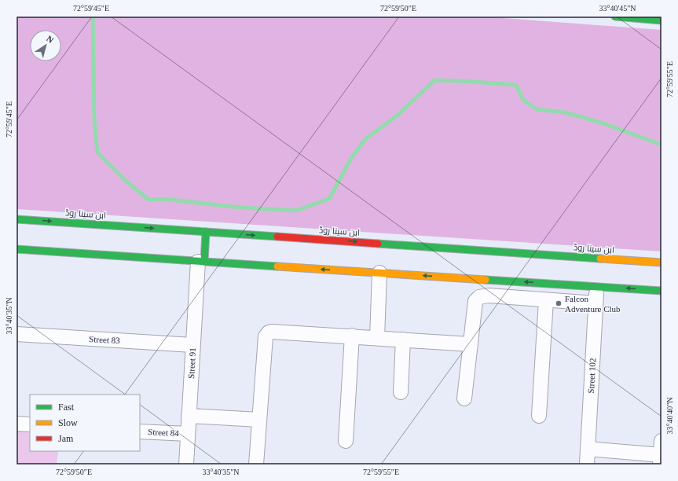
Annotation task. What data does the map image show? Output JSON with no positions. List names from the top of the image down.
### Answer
{
  "streets": {
    "main road": ["ابن سینا روڈ"],
    "street": [
      "Street 83",
      "Street 91",
      "Street 102",
      "Street 84"
    ]
  },
  "crossings": [
    ["Street 83", "Street 91"],
    ["Street 91", "Street 84"]
  ],
  "places": ["Falcon Adventure Club"],
  "legend": ["Fast", "Slow", "Jam"],
  "north": "top right",
  "coordinates": [
    "72°59'45\"E",
    "72°59'50\"E",
    "33°40'45\"N",
    "72°59'55\"E",
    "33°40'35\"N",
    "33°40'40\"N"
  ]
}
